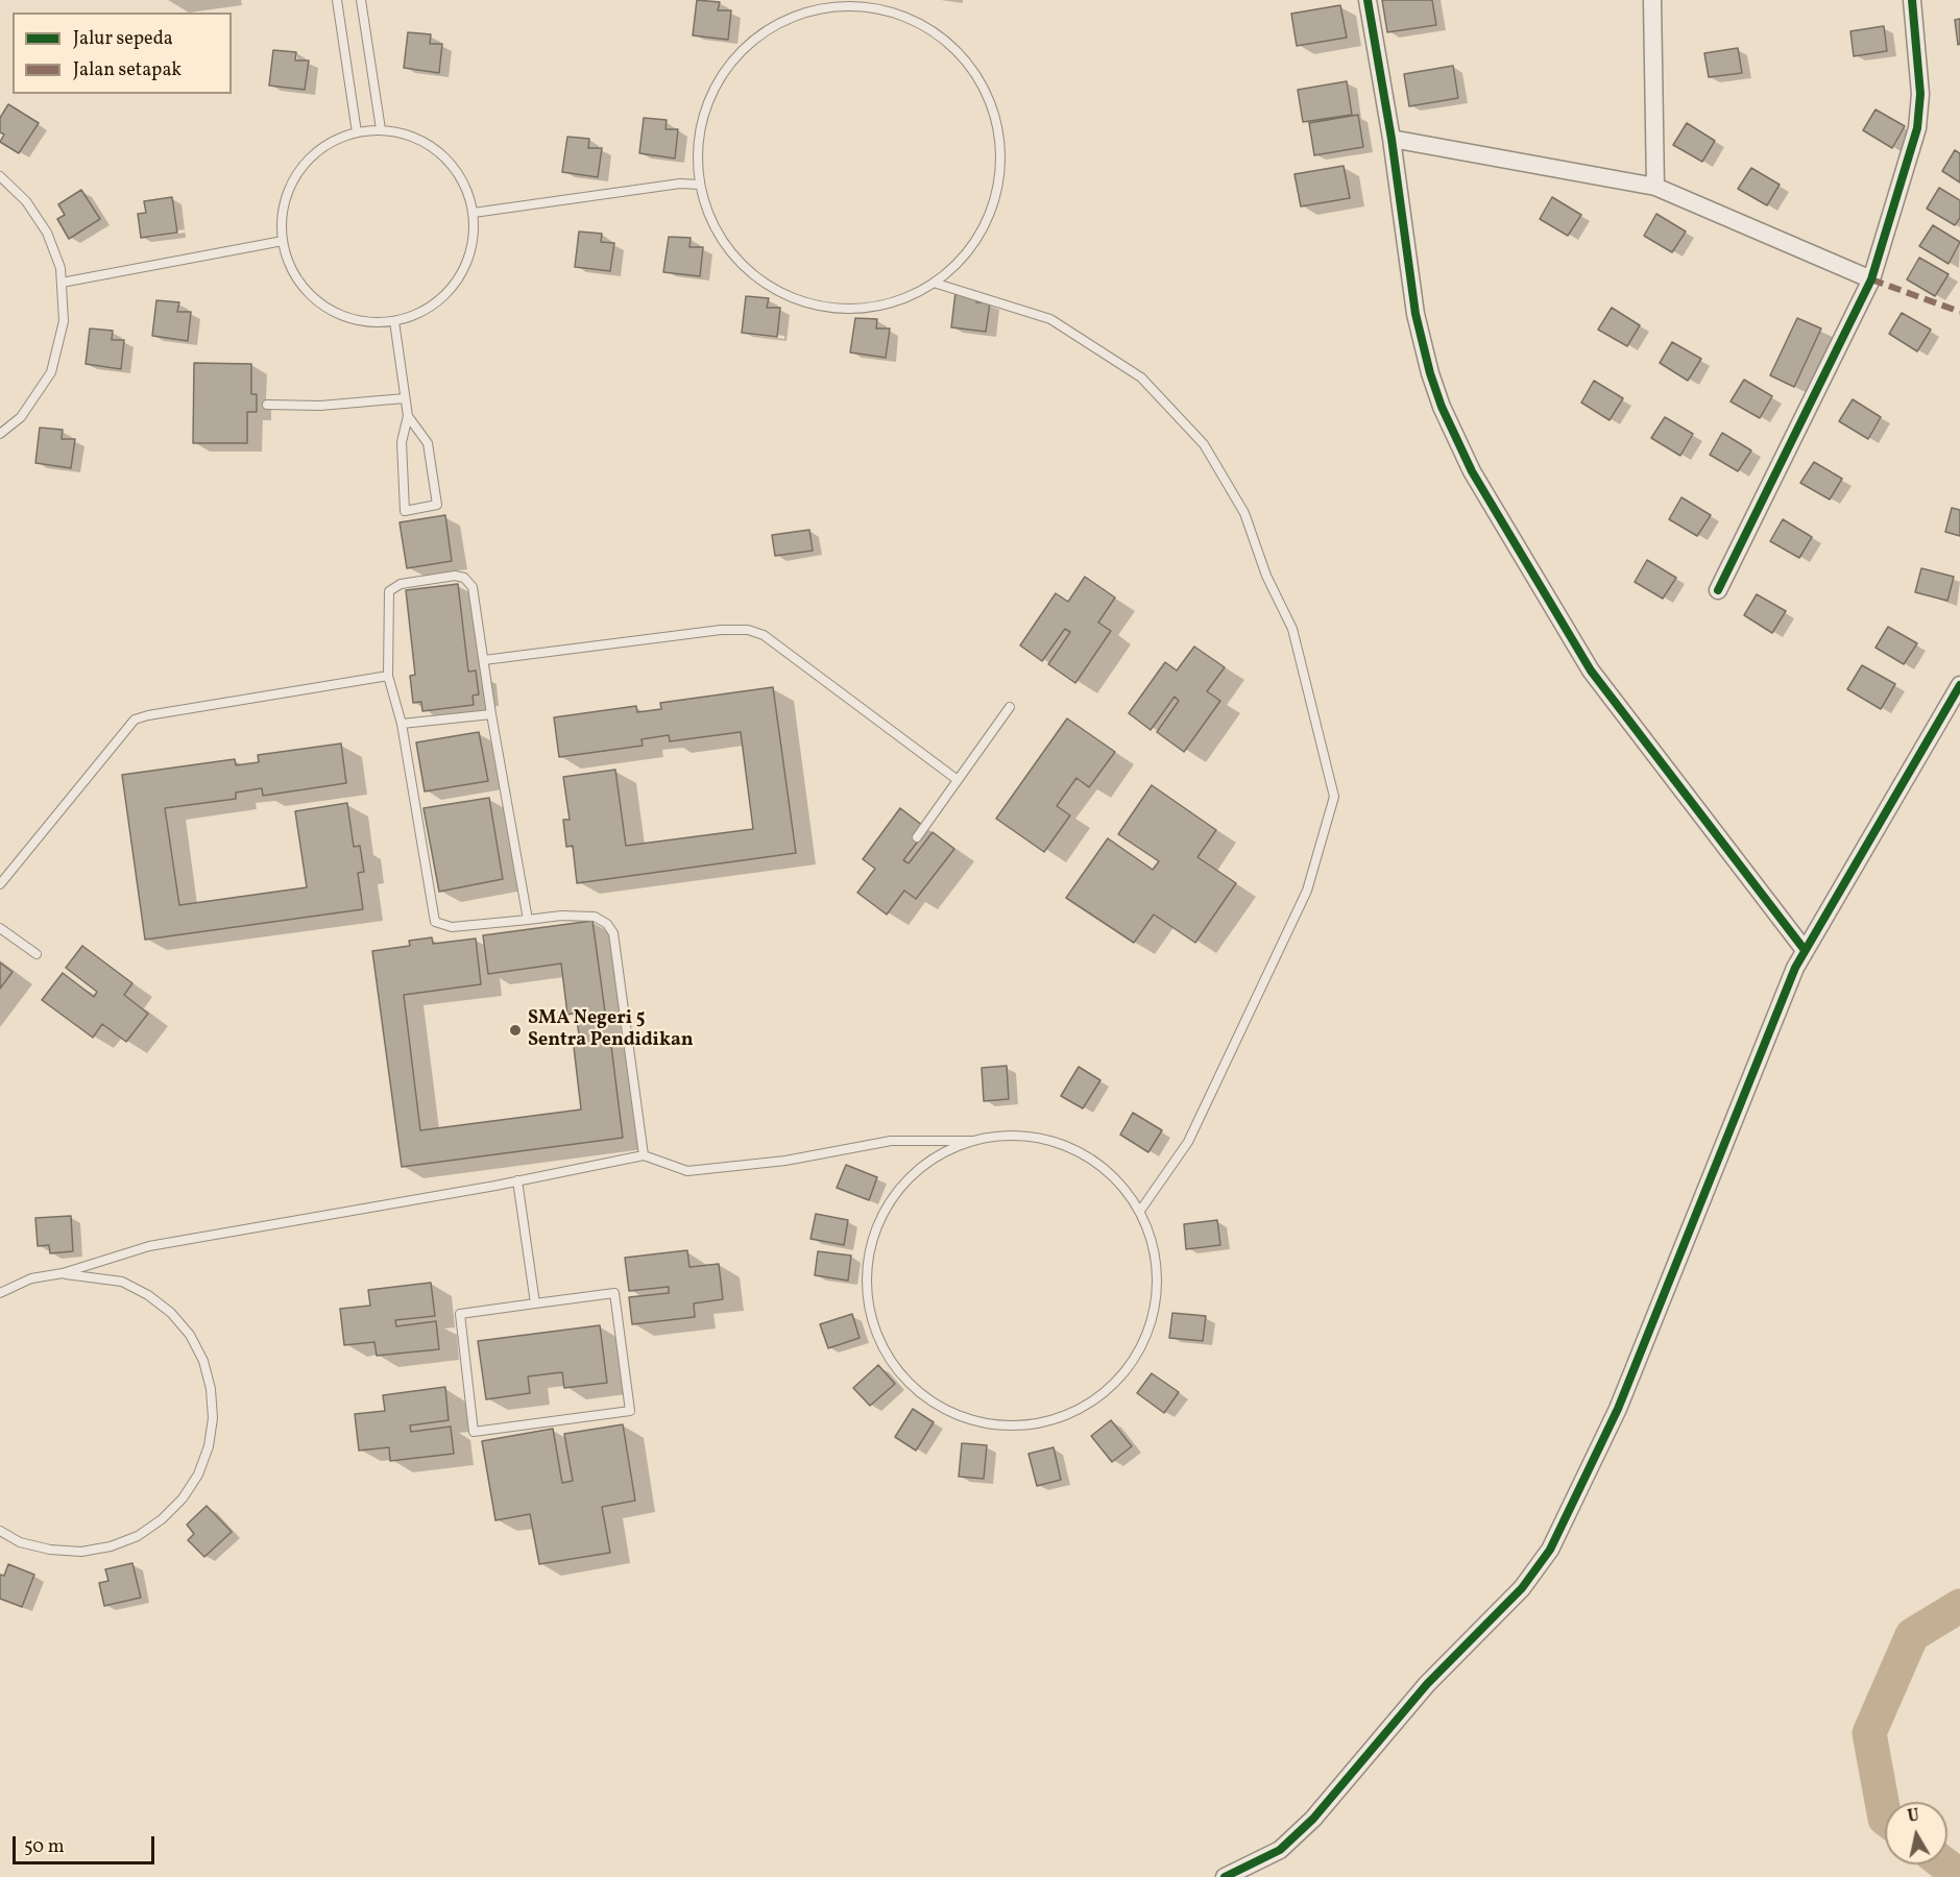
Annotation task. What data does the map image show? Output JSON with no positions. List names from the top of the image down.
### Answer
{
  "places": ["SMA Negeri 5 Sentra Pendidikan"],
  "legend": ["Jalur sepeda", "Jalan setapak"],
  "scale_bar": "50 m",
  "north": "top"
}
